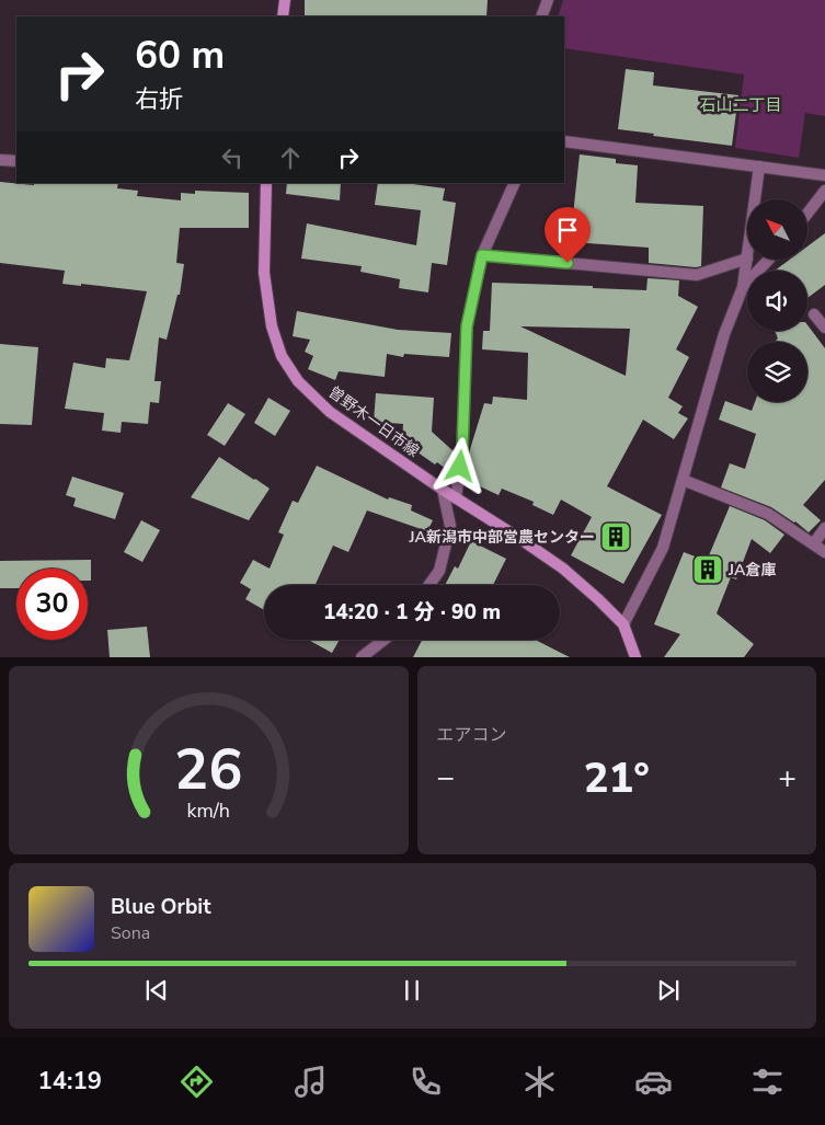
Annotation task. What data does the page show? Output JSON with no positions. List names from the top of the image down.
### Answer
{
  "streets": {
    "main road": ["曽野木一日市線"]
  },
  "districts": ["石山二丁目"],
  "places": {
    "building": ["JA新潟市中部営農センター", "JA倉庫"]
  },
  "north": "top left",
  "page": {
    "turn": ["60 m", "右折"],
    "limit": "30",
    "trip": "14:20 · 1 分 · 90 m",
    "tile": "エアコン",
    "heat": ["−", "21°", "+"],
    "song": ["Blue Orbit", "Sona"],
    "tabs": "14:19",
    "gauge": ["26", "km/h"]
  }
}
